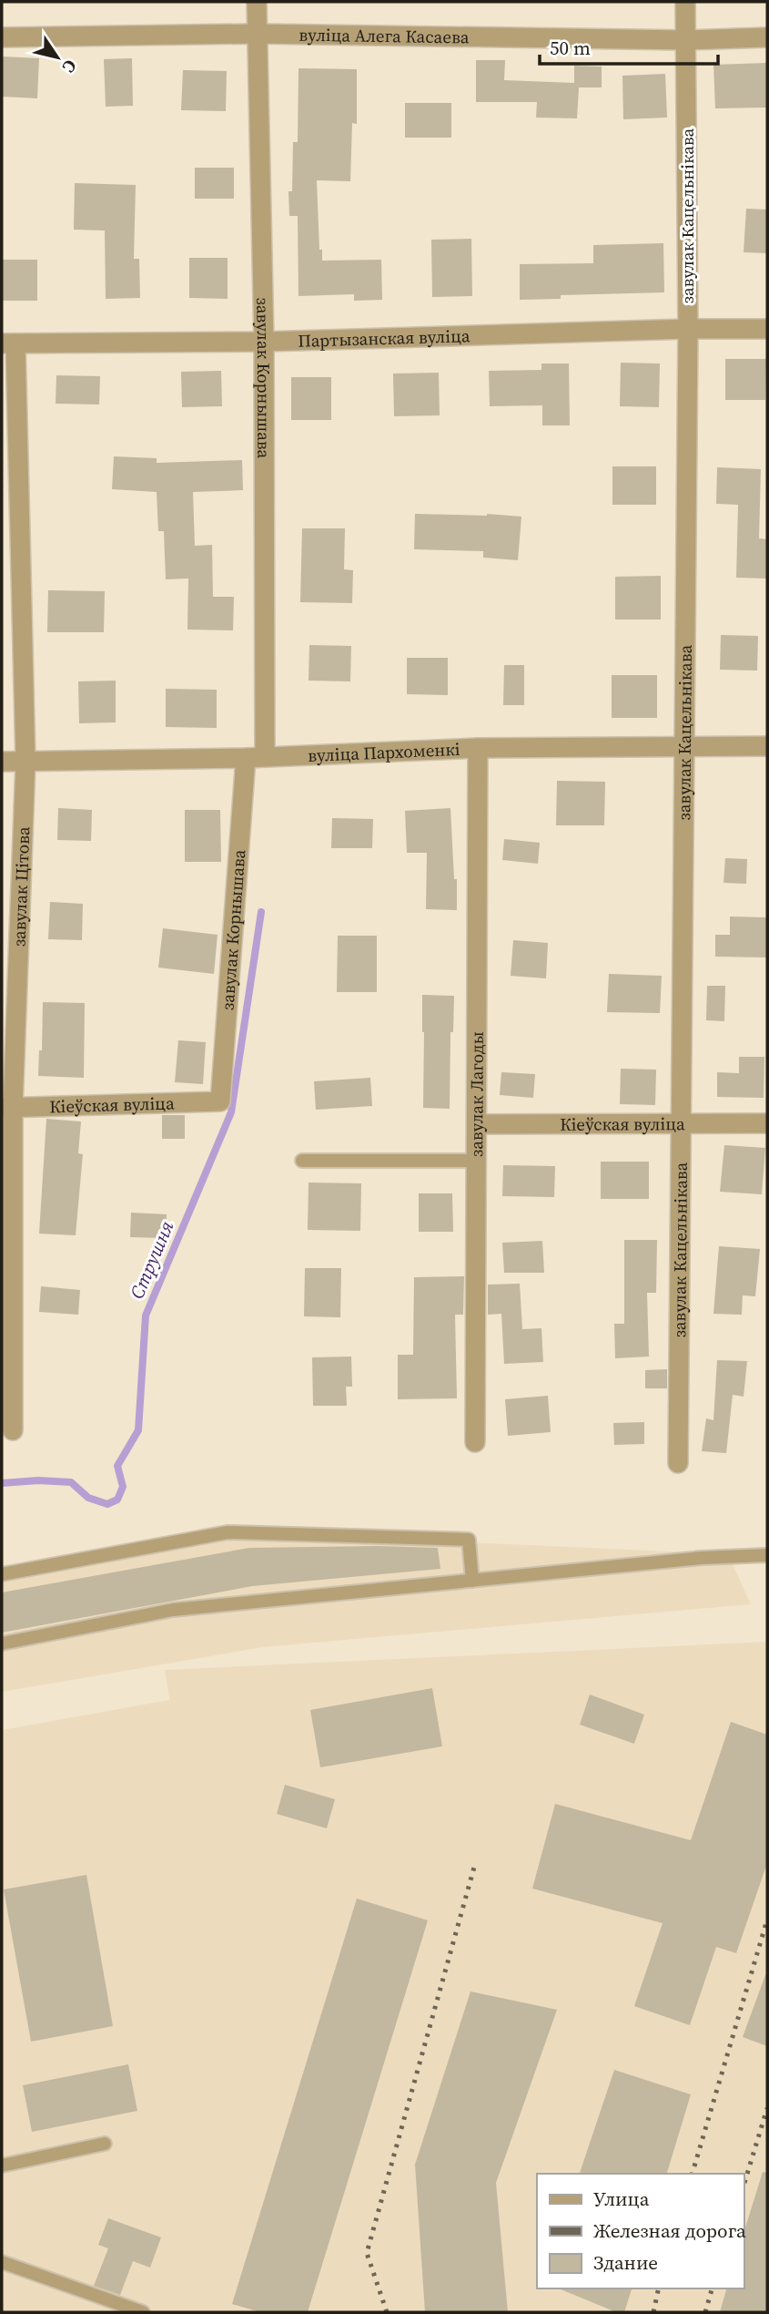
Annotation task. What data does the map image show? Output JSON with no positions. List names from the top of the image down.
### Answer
{
  "streets": {
    "street": [
      "вуліца Алега Касаева",
      "завулак Кацельнікава",
      "Партызанская вуліца",
      "завулак Корнышава",
      "вуліца Пархоменкі",
      "завулак Цітова",
      "завулак Лагоды",
      "Кіеўская вуліца"
    ]
  },
  "crossings": [
    ["вуліца Алега Касаева", "завулак Кацельнікава"],
    ["вуліца Алега Касаева", "завулак Корнышава"],
    ["завулак Кацельнікава", "Партызанская вуліца"],
    ["завулак Кацельнікава", "вуліца Пархоменкі"],
    ["завулак Кацельнікава", "Кіеўская вуліца"],
    ["Партызанская вуліца", "завулак Корнышава"],
    ["Партызанская вуліца", "завулак Цітова"],
    ["завулак Корнышава", "вуліца Пархоменкі"],
    ["завулак Корнышава", "Кіеўская вуліца"],
    ["вуліца Пархоменкі", "завулак Цітова"],
    ["вуліца Пархоменкі", "завулак Лагоды"],
    ["завулак Цітова", "Кіеўская вуліца"],
    ["завулак Лагоды", "Кіеўская вуліца"]
  ],
  "water": ["Струшня"],
  "legend": ["Улица", "Железная дорога", "Здание"],
  "scale_bar": "50 m",
  "north": "bottom right"
}
